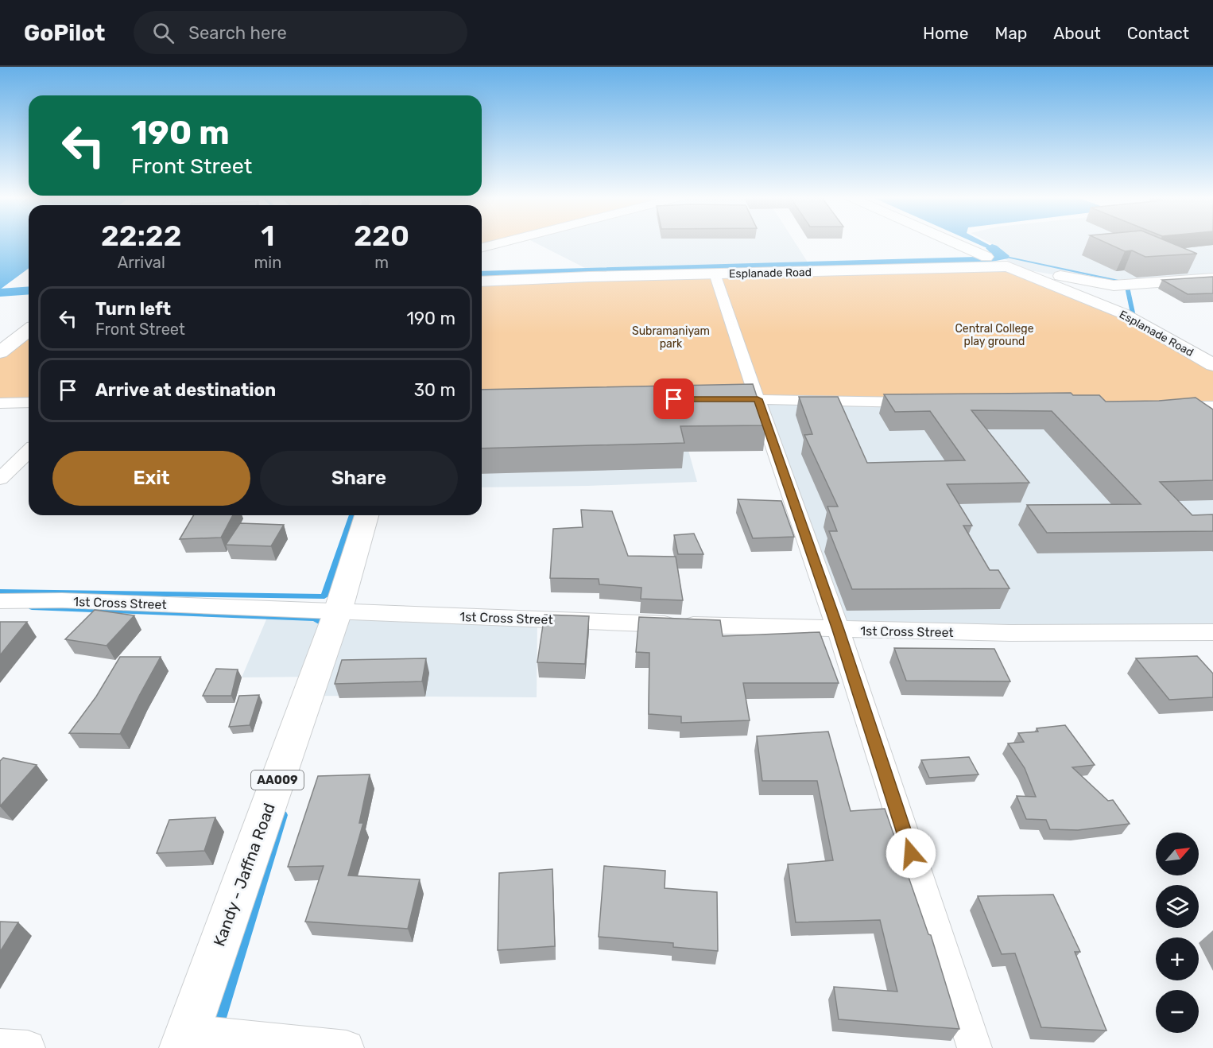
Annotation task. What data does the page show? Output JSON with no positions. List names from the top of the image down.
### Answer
{
  "streets": {
    "main road": ["Esplanade Road", "AA009", "Kandy - Jaffna Road"],
    "street": ["1st Cross Street"]
  },
  "crossings": [
    ["1st Cross Street", "Kandy - Jaffna Road"]
  ],
  "parks": ["Central College play ground", "Subramaniyam park"],
  "north": "top right",
  "page": {
    "header": "GoPilot",
    "search": "Search here",
    "nav": [
      "Home",
      "Map",
      "About",
      "Contact"
    ],
    "turn": ["190 m", "Front Street"],
    "eta": [
      "22:22",
      "Arrival",
      "1",
      "min",
      "220",
      "m"
    ],
    "list": [
      {
        "name": "Turn left",
        "note": "Front Street",
        "value": "190 m"
      },
      {
        "name": "Arrive at destination",
        "value": "30 m"
      }
    ],
    "buttons": ["Exit", "Share"],
    "map_buttons": ["+", "−"]
  }
}
